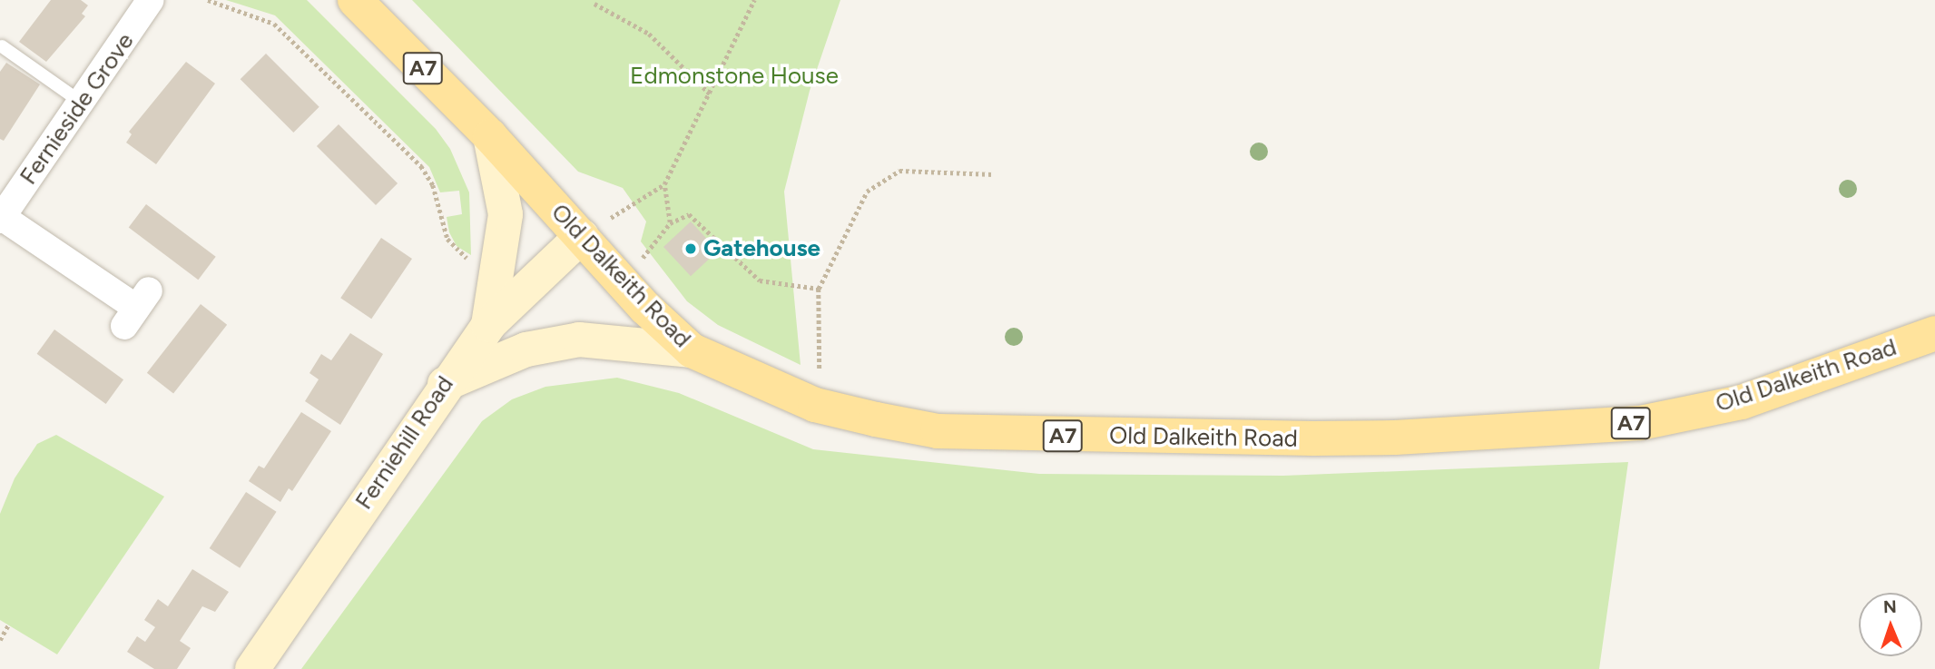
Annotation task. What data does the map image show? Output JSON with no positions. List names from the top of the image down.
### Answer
{
  "streets": {
    "main road": ["A7", "Old Dalkeith Road", "Ferniehill Road"],
    "street": ["Fernieside Grove"]
  },
  "crossings": [
    ["Old Dalkeith Road", "Ferniehill Road"]
  ],
  "parks": ["Edmonstone House"],
  "places": ["Gatehouse"],
  "north": "top"
}
